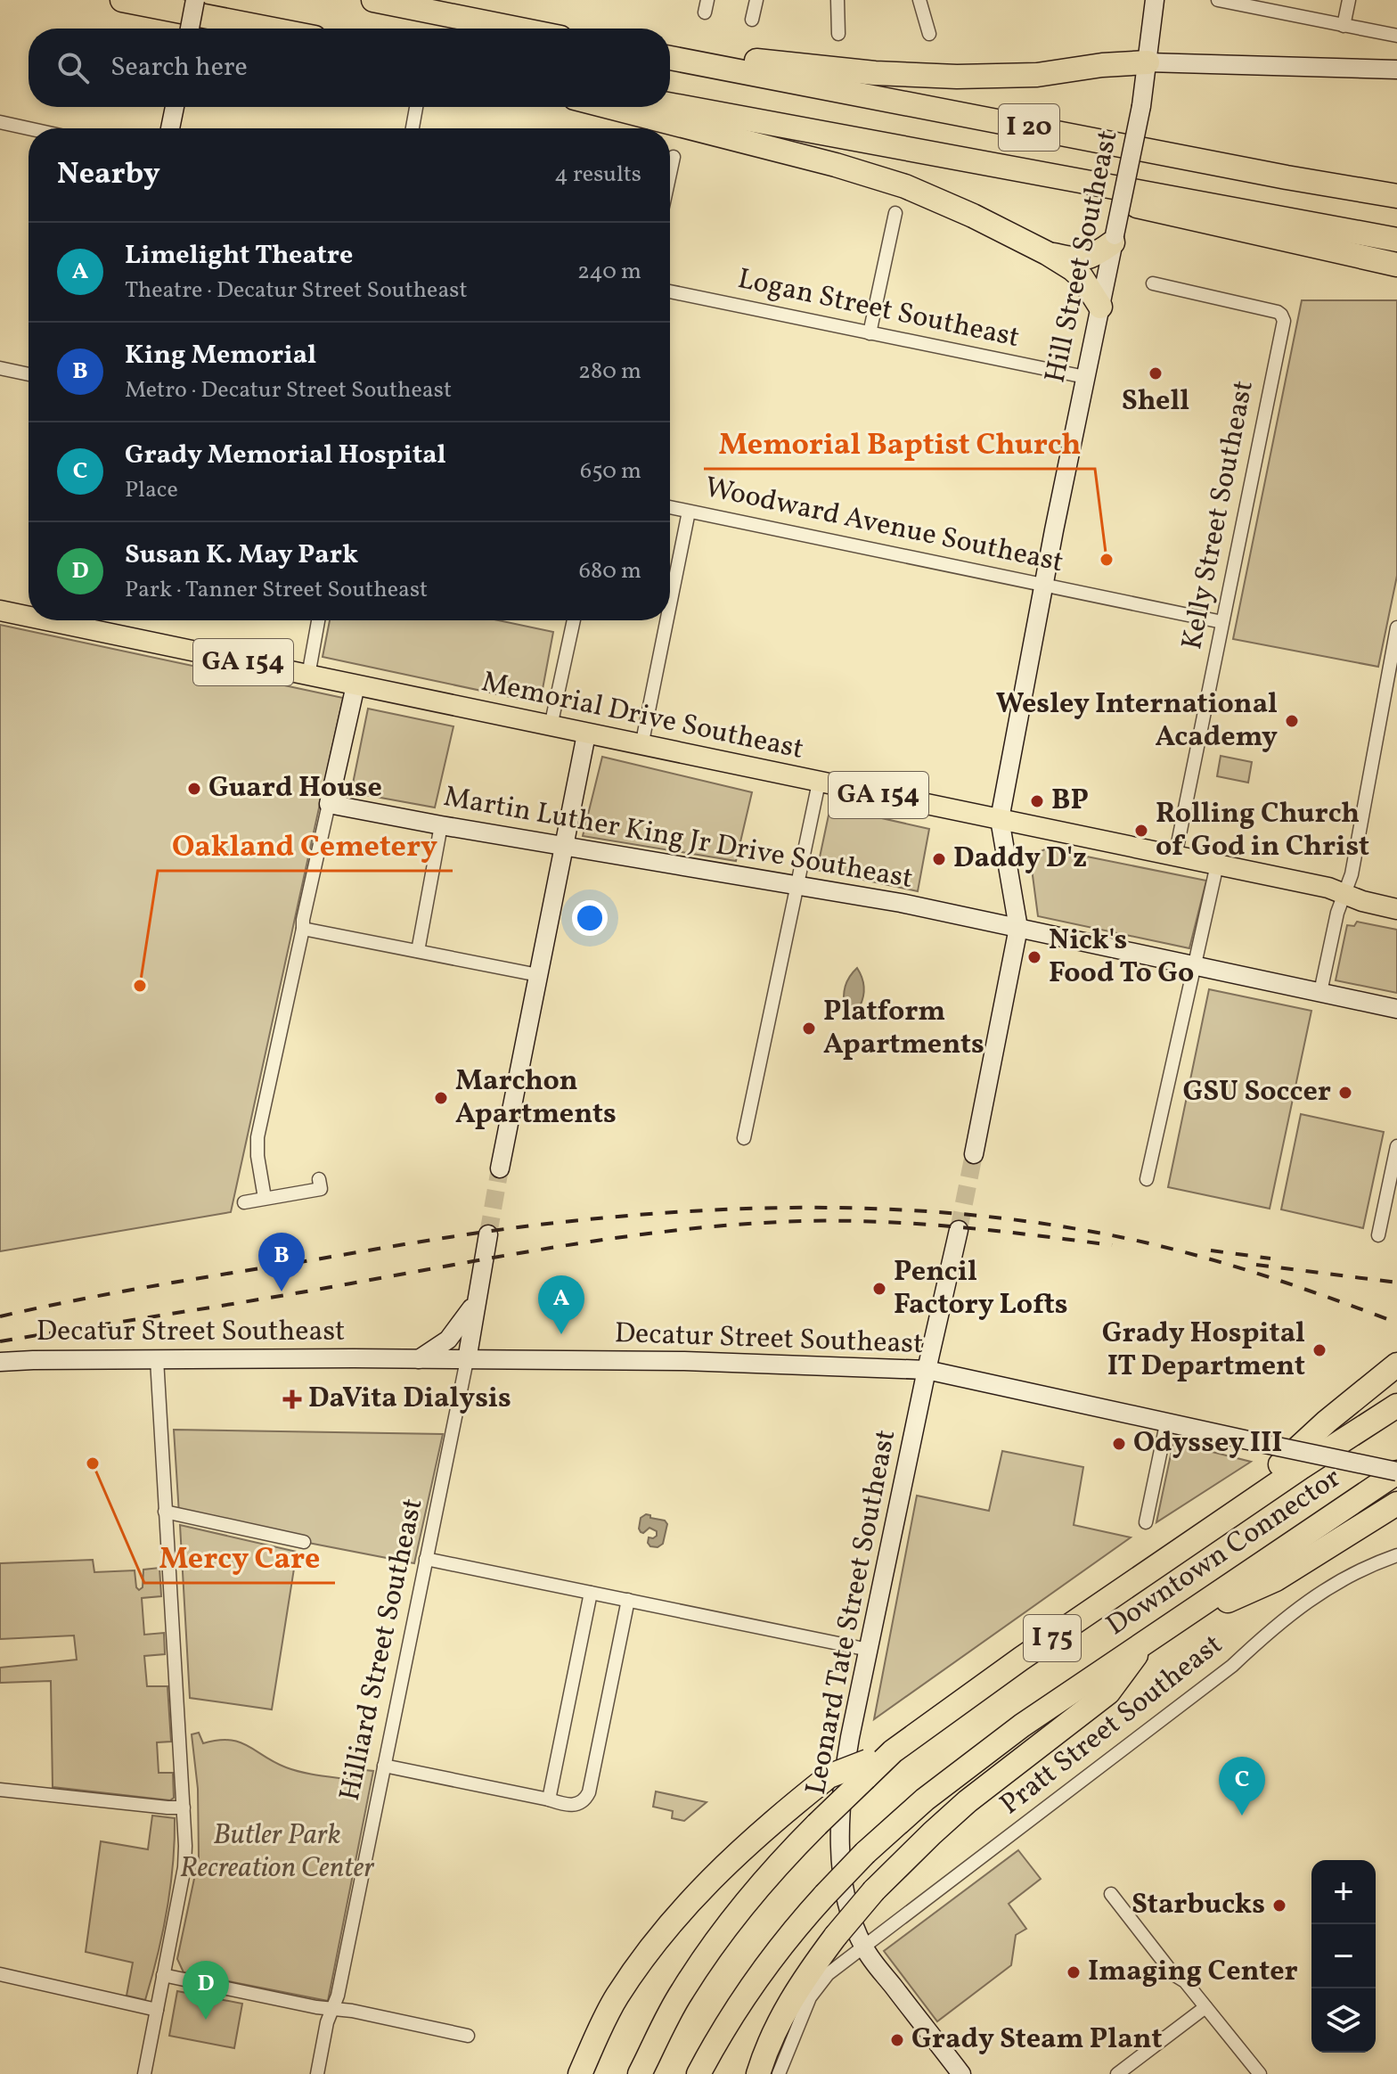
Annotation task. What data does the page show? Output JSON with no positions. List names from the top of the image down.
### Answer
{
  "streets": {
    "highway": ["I 20", "Downtown Connector", "I 75"],
    "main road": ["GA 154", "Memorial Drive Southeast"],
    "street": [
      "Hill Street Southeast",
      "Logan Street Southeast",
      "Kelly Street Southeast",
      "Woodward Avenue Southeast",
      "Martin Luther King Jr Drive Southeast",
      "Decatur Street Southeast",
      "Leonard Tate Street Southeast",
      "Hilliard Street Southeast",
      "Pratt Street Southeast"
    ]
  },
  "crossings": [
    ["Hill Street Southeast", "Logan Street Southeast"],
    ["Hill Street Southeast", "Woodward Avenue Southeast"],
    ["Hill Street Southeast", "Memorial Drive Southeast"],
    ["Hill Street Southeast", "Martin Luther King Jr Drive Southeast"],
    ["Kelly Street Southeast", "Woodward Avenue Southeast"],
    ["Kelly Street Southeast", "Memorial Drive Southeast"],
    ["Decatur Street Southeast", "Downtown Connector"],
    ["Decatur Street Southeast", "Leonard Tate Street Southeast"],
    ["Decatur Street Southeast", "Hilliard Street Southeast"],
    ["Leonard Tate Street Southeast", "Pratt Street Southeast"]
  ],
  "parks": ["Butler Park Recreation Center"],
  "places": {
    "other": [
      "Shell",
      "Memorial Baptist Church",
      "Wesley International Academy",
      "Guard House",
      "BP",
      "Rolling Church of God in Christ",
      "Daddy D'z",
      "Nick's Food To Go",
      "Oakland Cemetery",
      "Platform Apartments",
      "GSU Soccer",
      "Marchon Apartments",
      "Pencil Factory Lofts",
      "Grady Hospital IT Department",
      "Odyssey III",
      "Mercy Care",
      "Starbucks",
      "Imaging Center",
      "Grady Steam Plant"
    ],
    "health": ["DaVita Dialysis"]
  },
  "page": {
    "search": "Search here",
    "heading": ["Nearby", "4 results"],
    "list": [
      {
        "mark": "A",
        "name": "Limelight Theatre",
        "note": "Theatre · Decatur Street Southeast",
        "value": "240 m"
      },
      {
        "mark": "B",
        "name": "King Memorial",
        "note": "Metro · Decatur Street Southeast",
        "value": "280 m"
      },
      {
        "mark": "C",
        "name": "Grady Memorial Hospital",
        "note": "Place",
        "value": "650 m"
      },
      {
        "mark": "D",
        "name": "Susan K. May Park",
        "note": "Park · Tanner Street Southeast",
        "value": "680 m"
      }
    ],
    "pins": [
      "B",
      "A",
      "C",
      "D"
    ],
    "map_buttons": ["+", "−"]
  }
}
